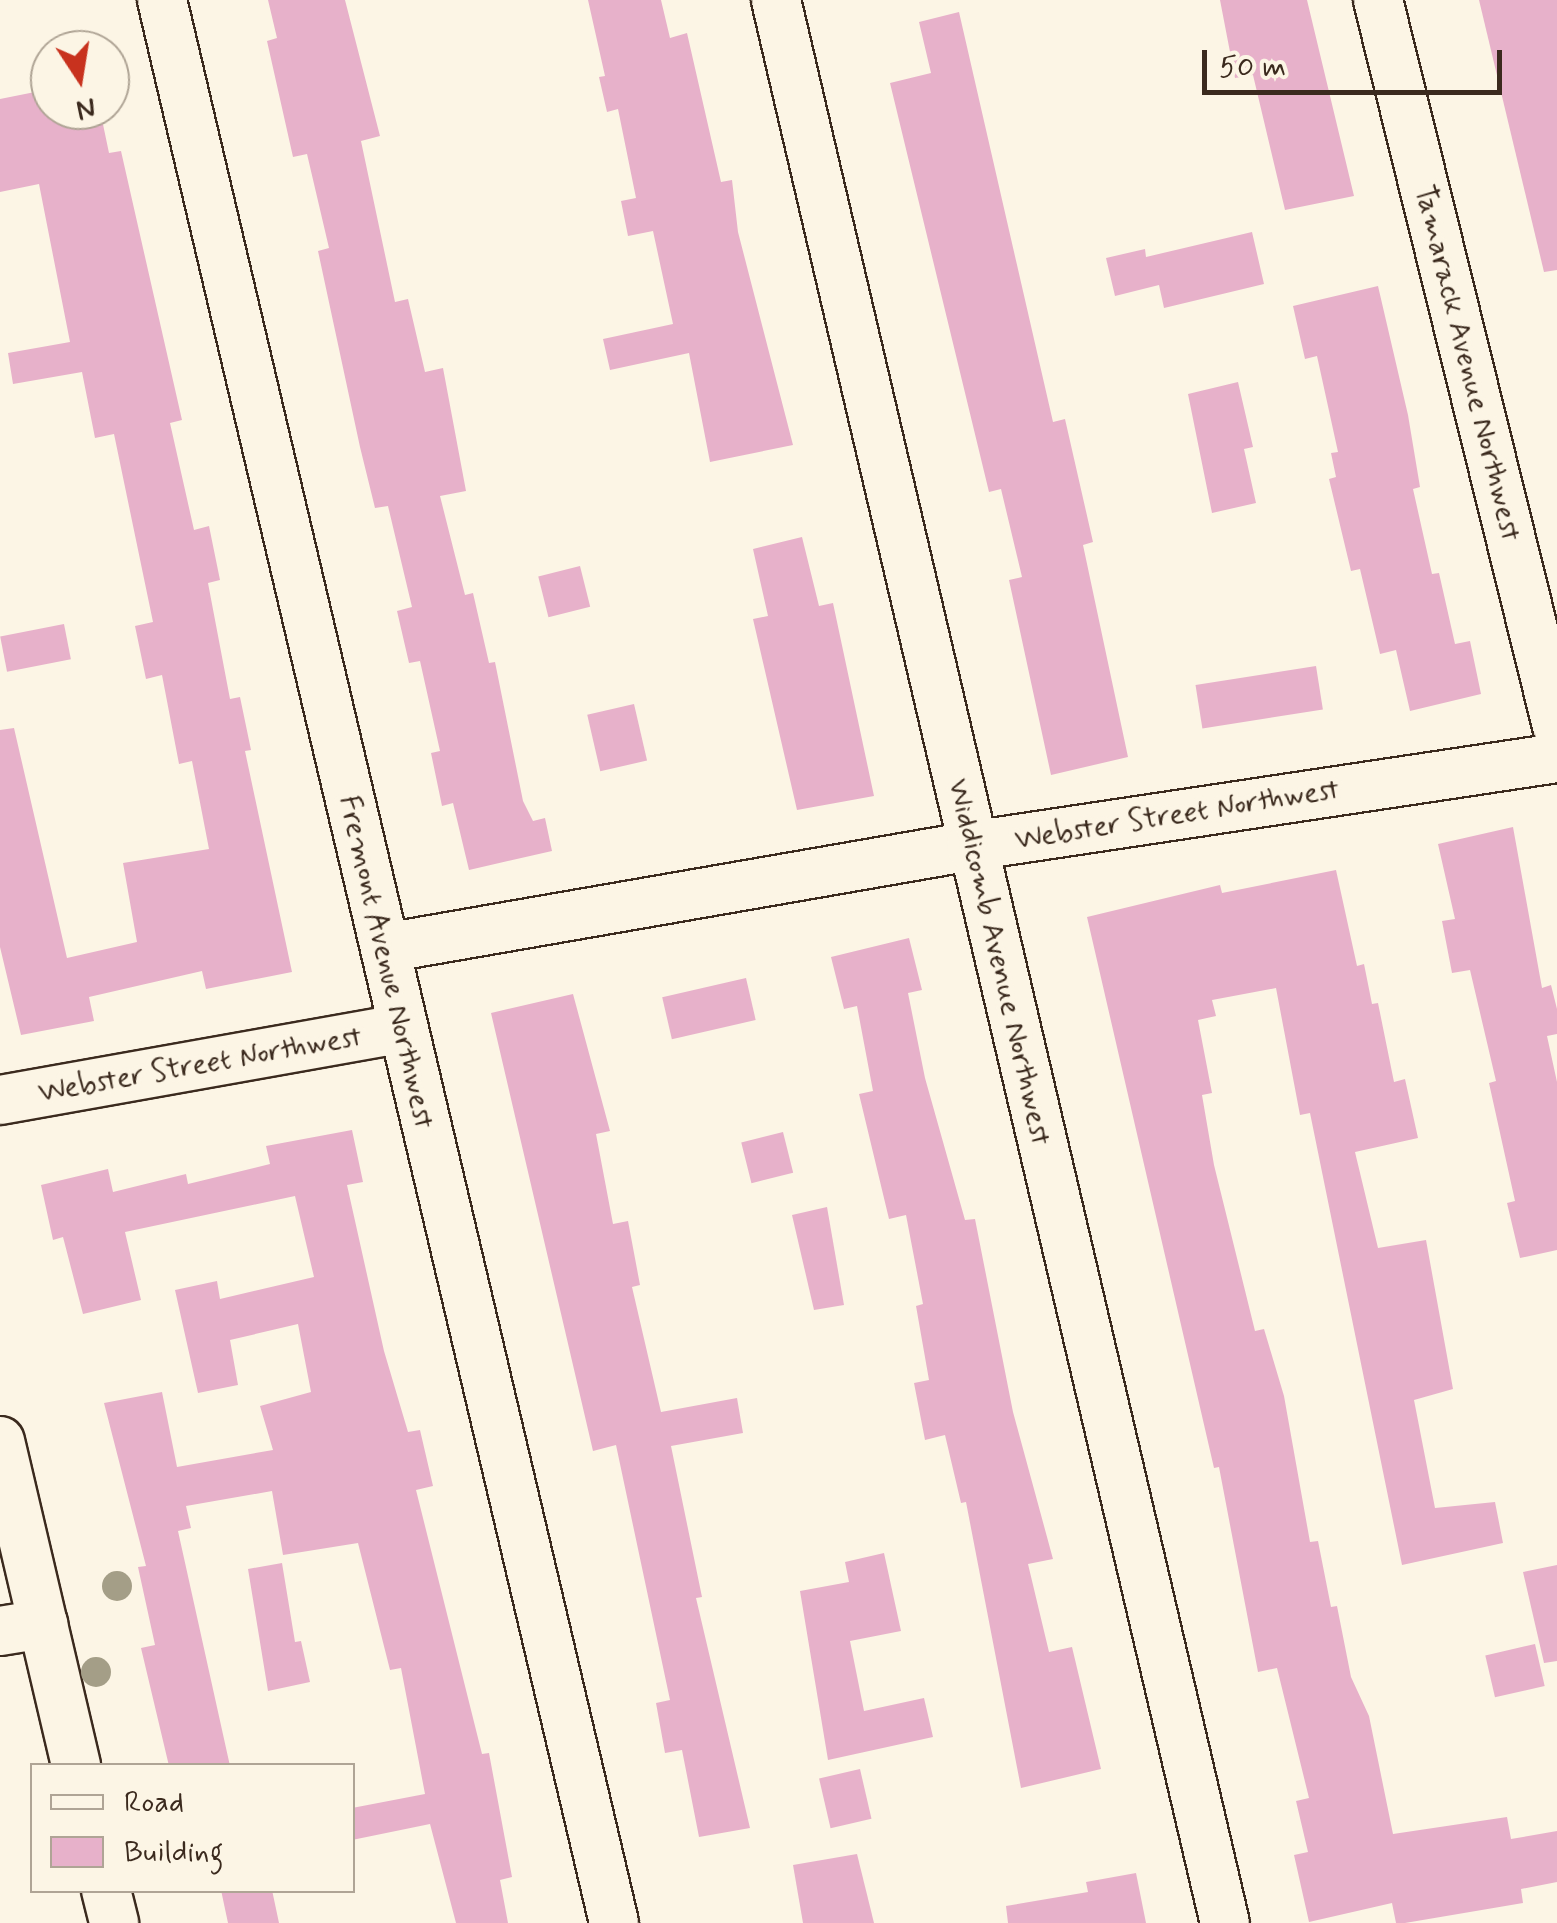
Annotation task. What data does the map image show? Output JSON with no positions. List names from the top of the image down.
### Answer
{
  "streets": {
    "street": [
      "Tamarack Avenue Northwest",
      "Webster Street Northwest",
      "Fremont Avenue Northwest",
      "Widdicomb Avenue Northwest"
    ]
  },
  "crossings": [
    ["Webster Street Northwest", "Fremont Avenue Northwest"],
    ["Webster Street Northwest", "Widdicomb Avenue Northwest"]
  ],
  "legend": ["Road", "Building"],
  "scale_bar": "50 m",
  "north": "bottom"
}
